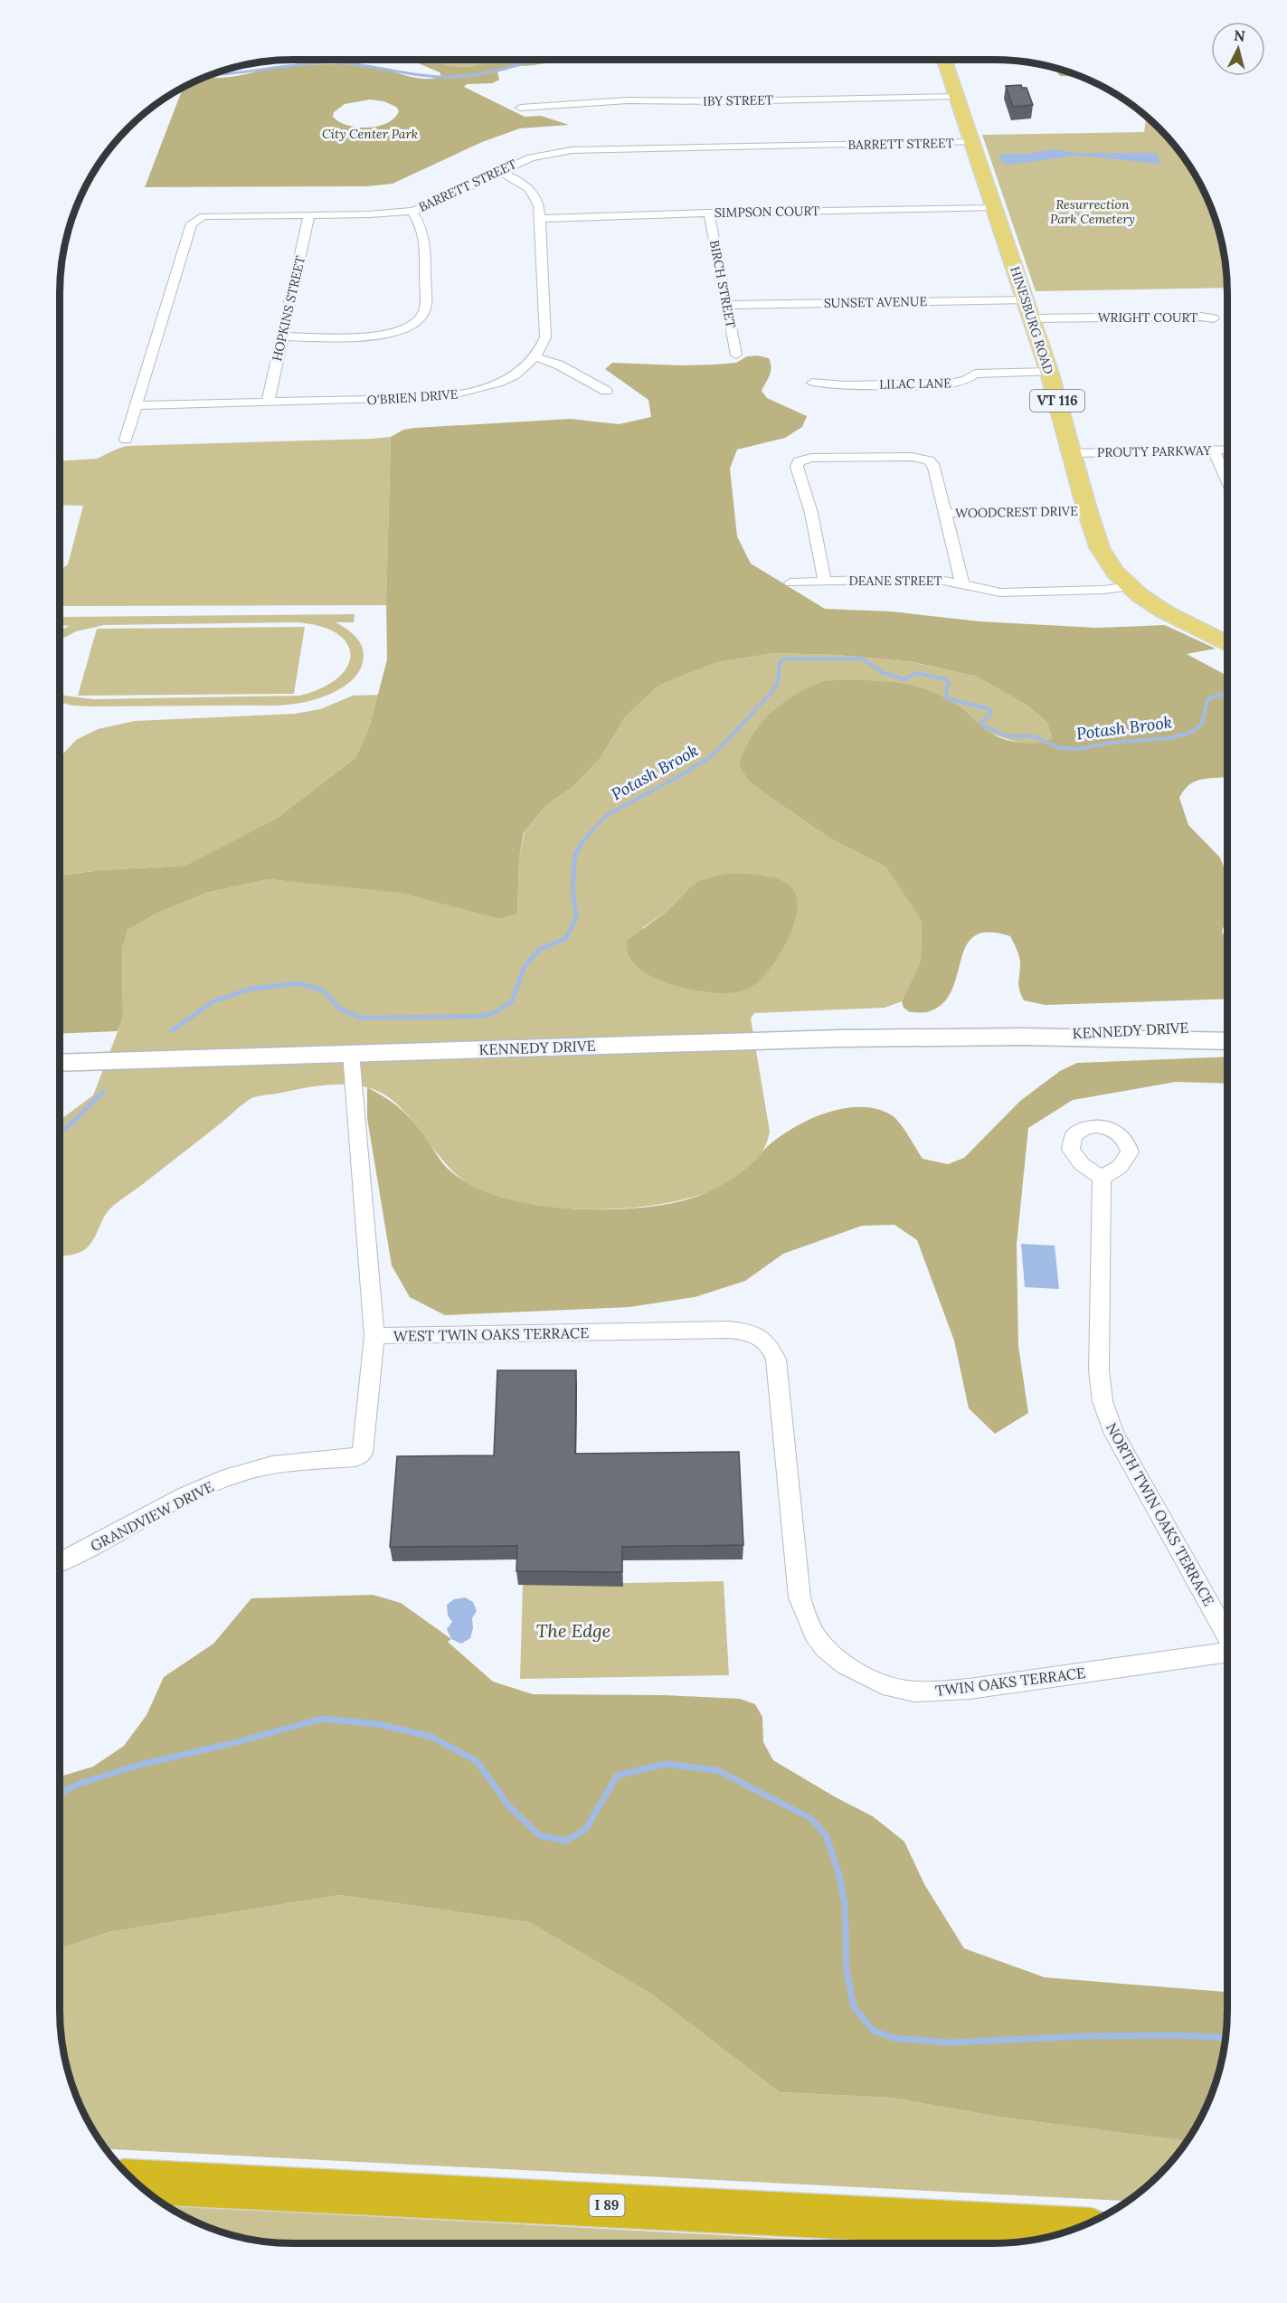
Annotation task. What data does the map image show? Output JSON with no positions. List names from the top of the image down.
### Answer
{
  "streets": {
    "highway": ["I 89"],
    "main road": ["HINESBURG ROAD", "VT 116", "KENNEDY DRIVE"],
    "street": [
      "IBY STREET",
      "BARRETT STREET",
      "SIMPSON COURT",
      "BIRCH STREET",
      "SUNSET AVENUE",
      "HOPKINS STREET",
      "WRIGHT COURT",
      "LILAC LANE",
      "O'BRIEN DRIVE",
      "PROUTY PARKWAY",
      "WOODCREST DRIVE",
      "DEANE STREET",
      "WEST TWIN OAKS TERRACE",
      "NORTH TWIN OAKS TERRACE",
      "GRANDVIEW DRIVE",
      "TWIN OAKS TERRACE"
    ]
  },
  "crossings": [
    ["IBY STREET", "HINESBURG ROAD"],
    ["BARRETT STREET", "HOPKINS STREET"],
    ["BARRETT STREET", "HINESBURG ROAD"],
    ["BARRETT STREET", "O'BRIEN DRIVE"],
    ["SIMPSON COURT", "BIRCH STREET"],
    ["SIMPSON COURT", "HINESBURG ROAD"],
    ["BIRCH STREET", "SUNSET AVENUE"],
    ["SUNSET AVENUE", "HINESBURG ROAD"],
    ["HOPKINS STREET", "O'BRIEN DRIVE"],
    ["WRIGHT COURT", "HINESBURG ROAD"],
    ["HINESBURG ROAD", "LILAC LANE"],
    ["HINESBURG ROAD", "PROUTY PARKWAY"],
    ["HINESBURG ROAD", "WOODCREST DRIVE"],
    ["HINESBURG ROAD", "DEANE STREET"],
    ["WOODCREST DRIVE", "DEANE STREET"],
    ["KENNEDY DRIVE", "WEST TWIN OAKS TERRACE"],
    ["WEST TWIN OAKS TERRACE", "GRANDVIEW DRIVE"],
    ["WEST TWIN OAKS TERRACE", "TWIN OAKS TERRACE"]
  ],
  "water": ["Potash Brook"],
  "parks": ["City Center Park", "Resurrection Park Cemetery", "The Edge"],
  "north": "top"
}
